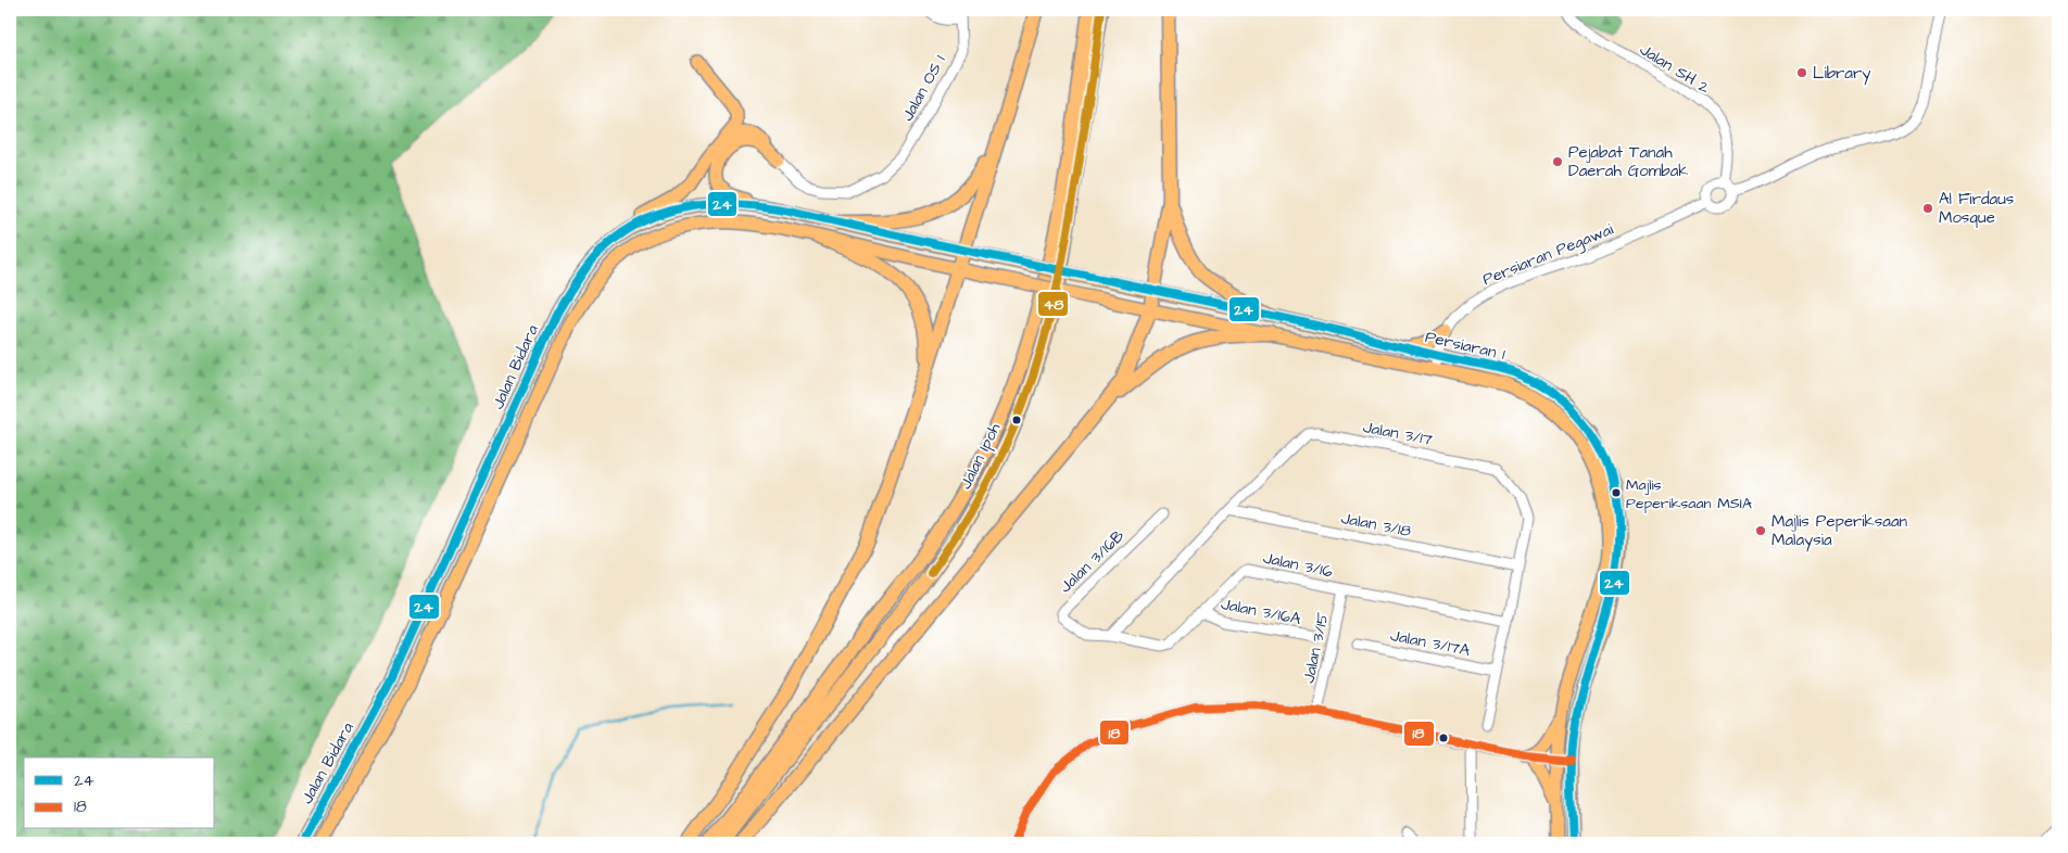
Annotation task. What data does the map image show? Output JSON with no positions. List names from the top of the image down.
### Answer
{
  "streets": {
    "highway": ["Jalan Ipoh"],
    "main road": ["Persiaran 1", "Jalan Bidara"],
    "street": [
      "Jalan SH 2",
      "Jalan OS 1",
      "Persiaran Pegawai",
      "Jalan 3/17",
      "Jalan 3/18",
      "Jalan 3/16B",
      "Jalan 3/16",
      "Jalan 3/16A",
      "Jalan 3/17A",
      "Jalan 3/15"
    ]
  },
  "crossings": [
    ["Jalan SH 2", "Persiaran Pegawai"],
    ["Persiaran Pegawai", "Persiaran 1"],
    ["Persiaran 1", "Jalan Bidara"],
    ["Jalan 3/17", "Jalan 3/18"],
    ["Jalan 3/17", "Jalan 3/16B"],
    ["Jalan 3/17", "Jalan 3/16"],
    ["Jalan 3/17", "Jalan 3/17A"],
    ["Jalan 3/16B", "Jalan 3/16"],
    ["Jalan 3/16", "Jalan 3/16A"],
    ["Jalan 3/16", "Jalan 3/15"]
  ],
  "places": [
    "Library",
    "Pejabat Tanah Daerah Gombak",
    "Al Firdaus Mosque",
    "Majlis Peperiksaan MSIA",
    "Majlis Peperiksaan Malaysia"
  ],
  "lines": ["transit line 48", "transit line 24", "transit line 18"],
  "legend": ["24", "18"]
}
